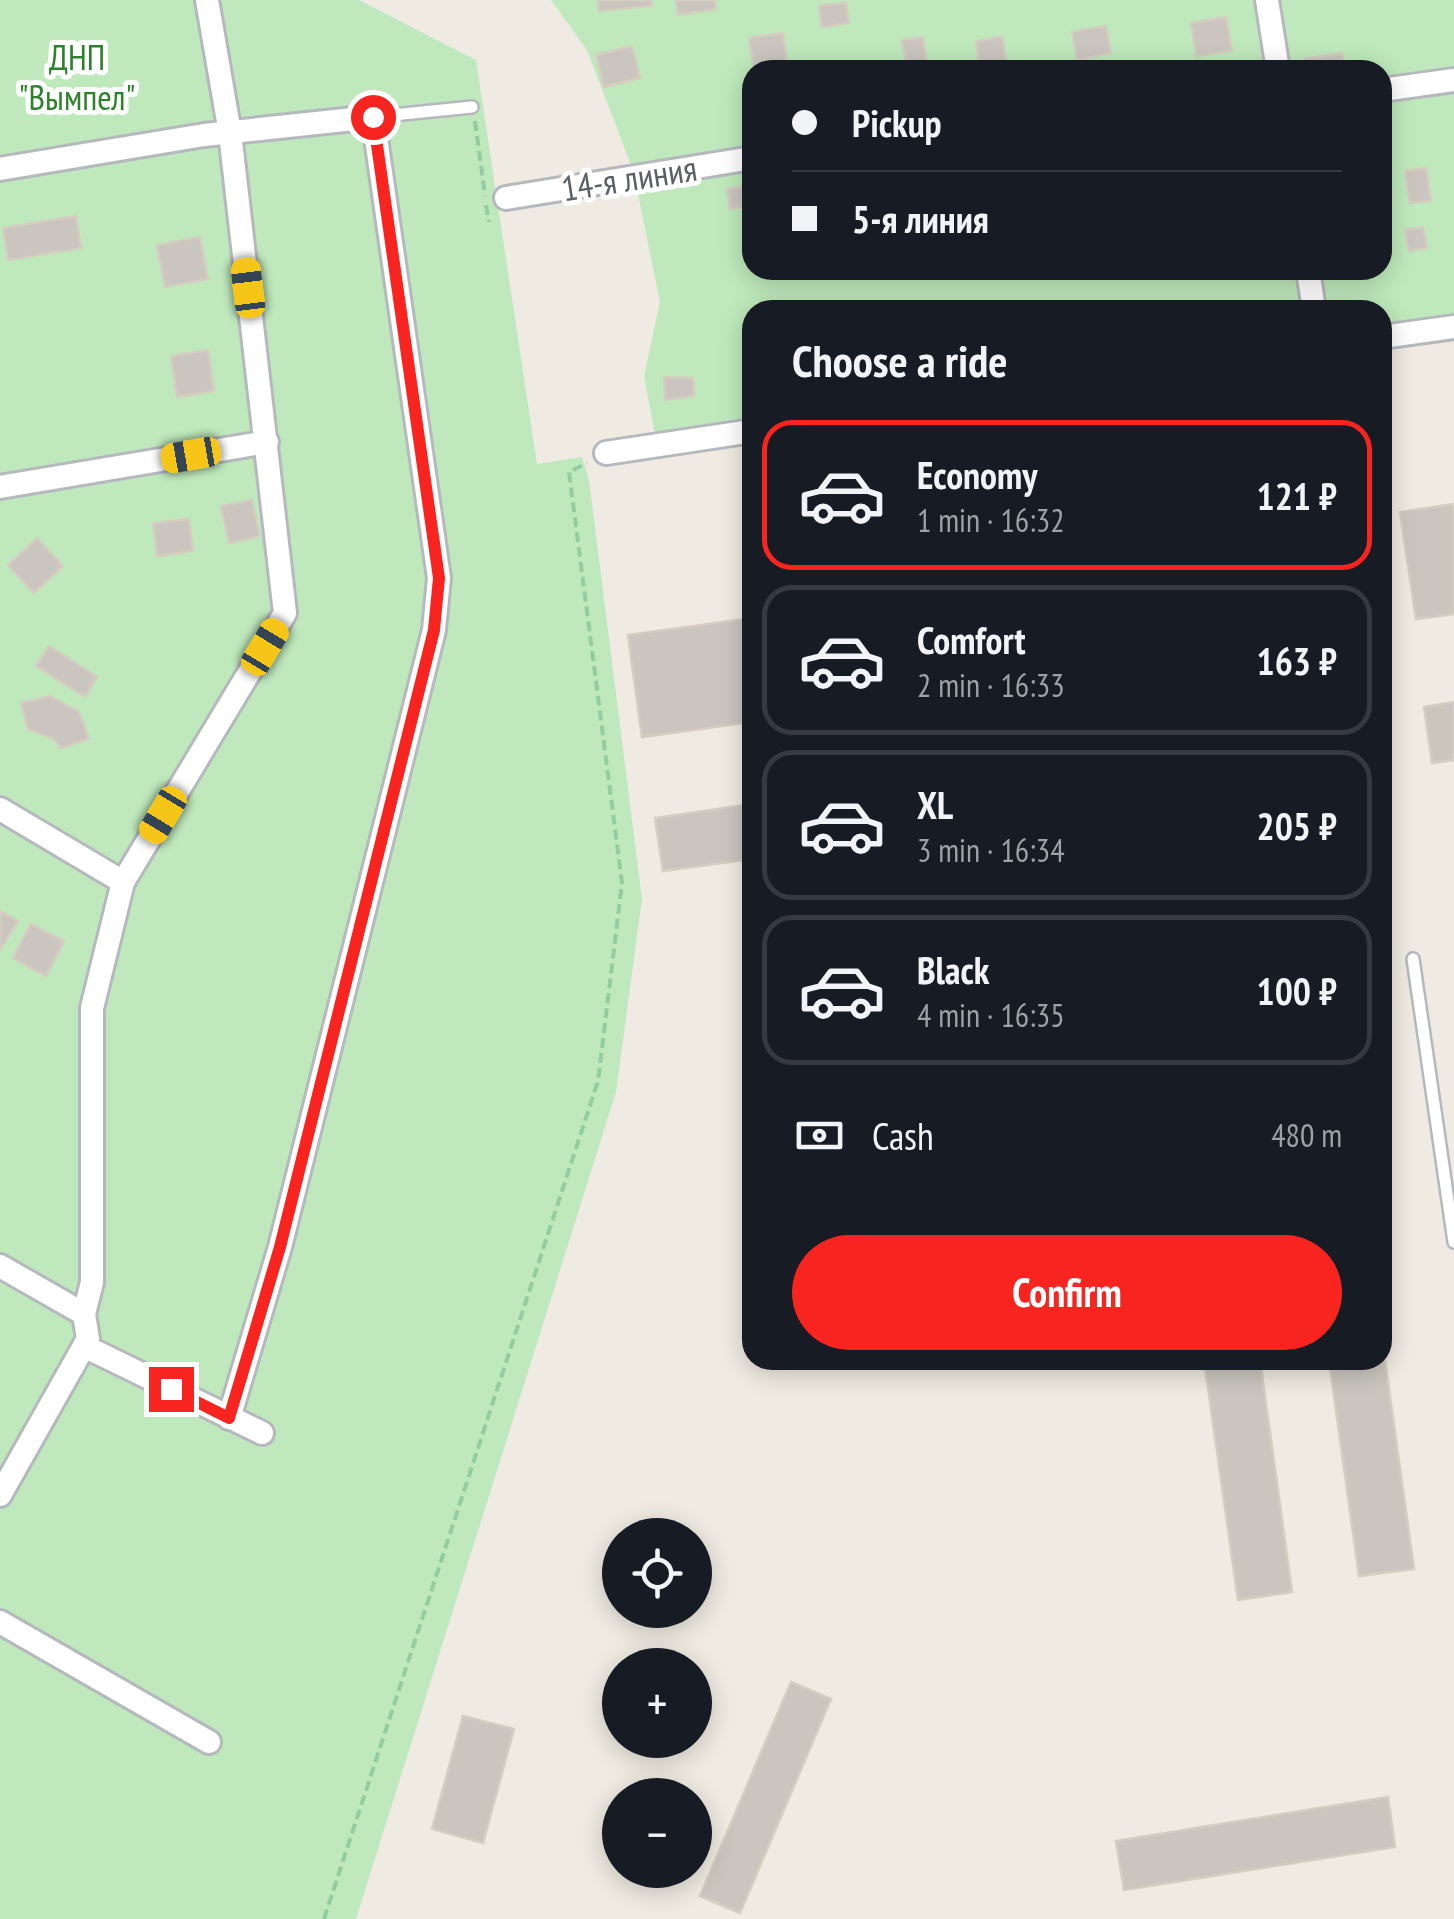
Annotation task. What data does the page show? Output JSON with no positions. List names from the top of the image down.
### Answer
{
  "streets": {
    "street": ["14-я линия"]
  },
  "parks": ["ДНП \"Вымпел\""],
  "page": {
    "banner": ["Pickup", "5-я линия"],
    "heading": "Choose a ride",
    "list": [
      {
        "name": "Economy",
        "note": "1 min · 16:32",
        "value": "121 ₽"
      },
      {
        "name": "Comfort",
        "note": "2 min · 16:33",
        "value": "163 ₽"
      },
      {
        "name": "XL",
        "note": "3 min · 16:34",
        "value": "205 ₽"
      },
      {
        "name": "Black",
        "note": "4 min · 16:35",
        "value": "100 ₽"
      }
    ],
    "pay": ["Cash", "480 m"],
    "buttons": "Confirm",
    "map_buttons": ["+", "−"]
  }
}
